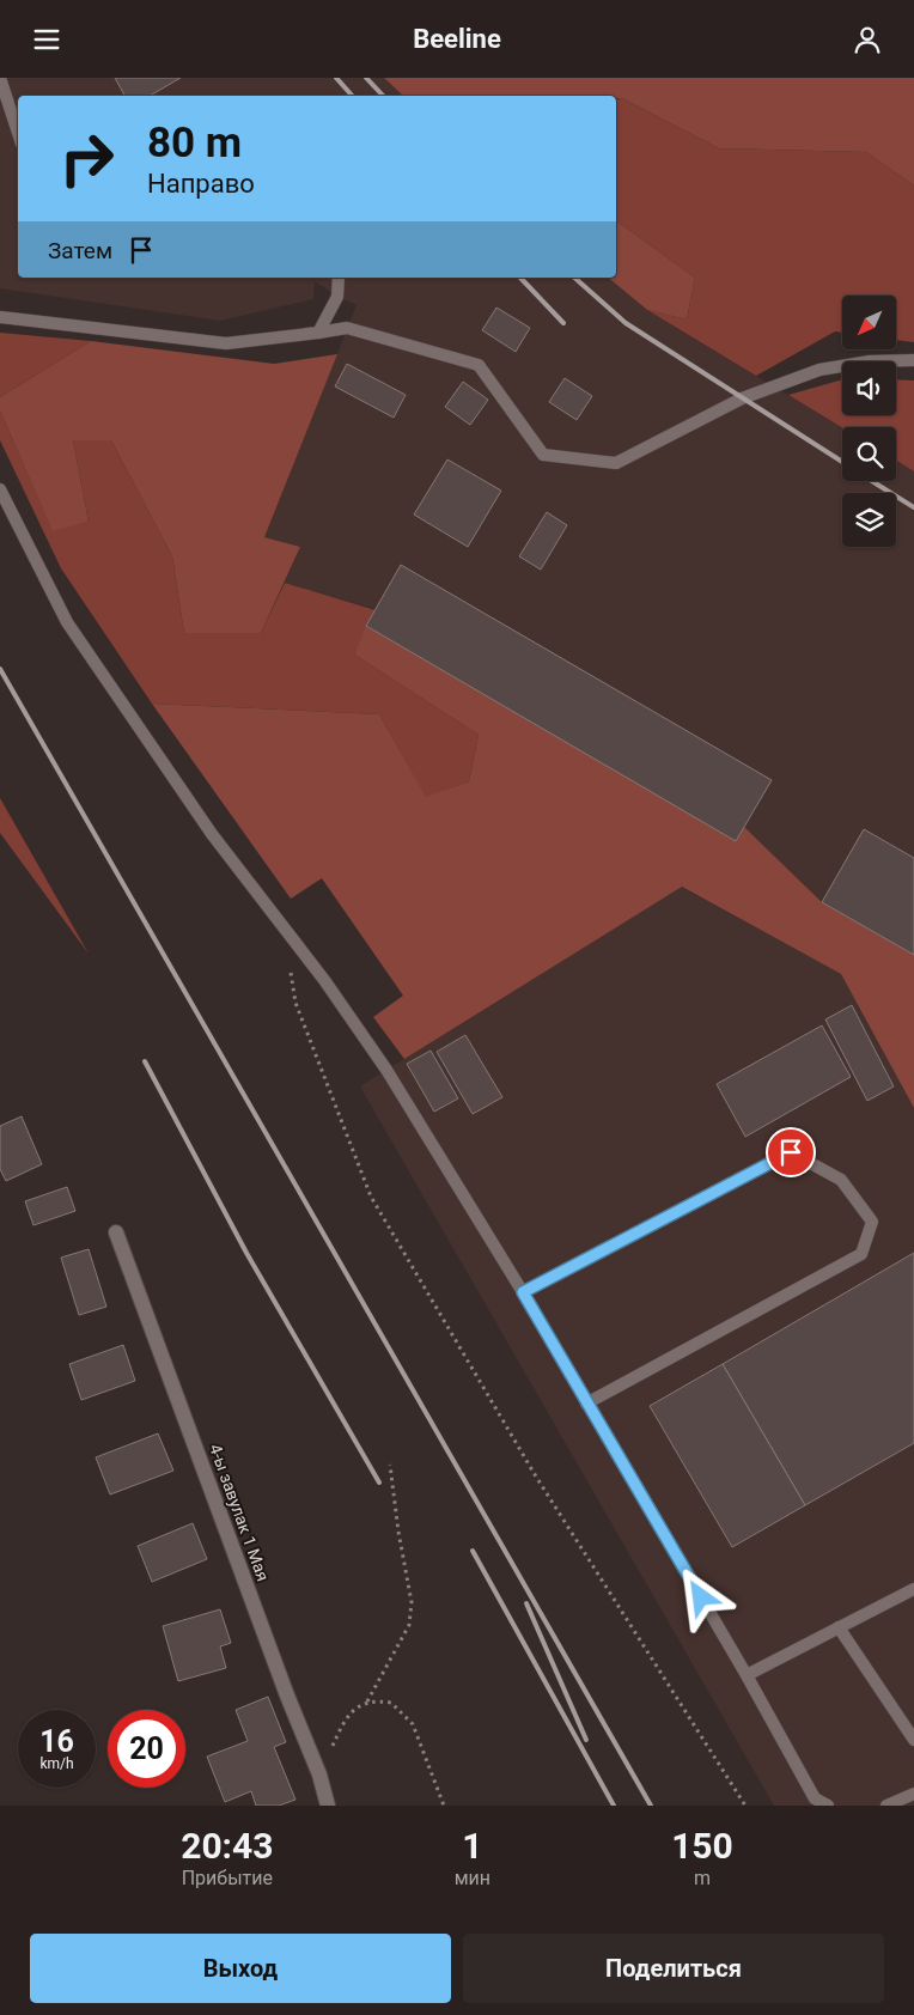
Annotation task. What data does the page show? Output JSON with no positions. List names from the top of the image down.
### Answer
{
  "streets": {
    "street": ["4-ы завулак 1 Мая"]
  },
  "north": "bottom left",
  "page": {
    "header": "Beeline",
    "turn": ["80 m", "Направо"],
    "then": "Затем",
    "speed": "16 km/h",
    "limit": "20",
    "eta": [
      "20:43",
      "Прибытие",
      "1",
      "мин",
      "150",
      "m"
    ],
    "buttons": ["Выход", "Поделиться"]
  }
}
